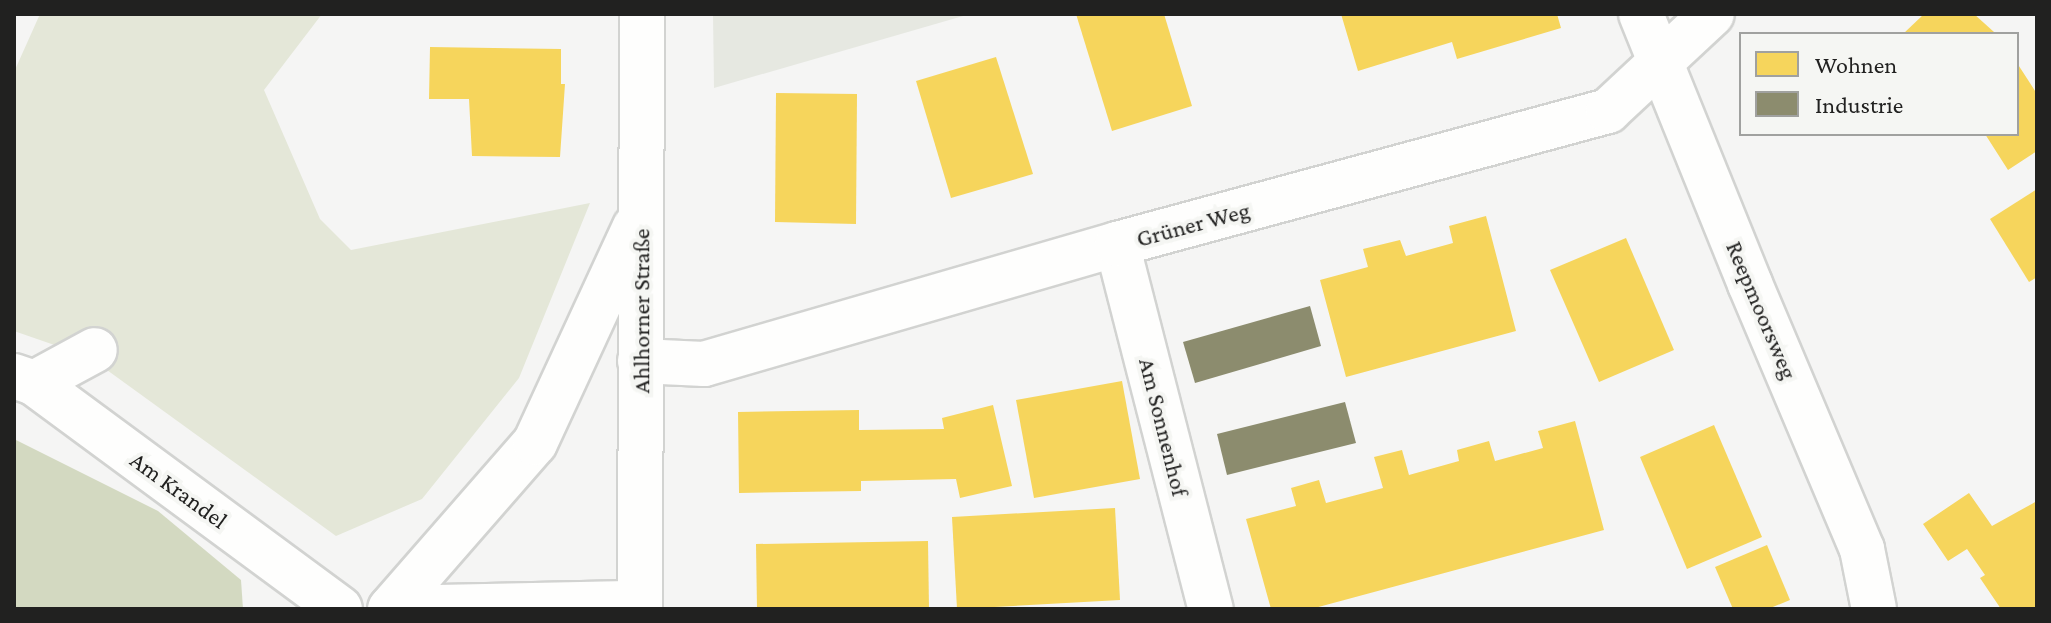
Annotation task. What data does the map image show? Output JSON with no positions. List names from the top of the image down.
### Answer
{
  "streets": {
    "street": [
      "Grüner Weg",
      "Reepmoorsweg",
      "Ahlhorner Straße",
      "Am Sonnenhof",
      "Am Krandel"
    ]
  },
  "crossings": [
    ["Grüner Weg", "Reepmoorsweg"],
    ["Grüner Weg", "Ahlhorner Straße"],
    ["Grüner Weg", "Am Sonnenhof"]
  ],
  "legend": ["Wohnen", "Industrie"]
}
